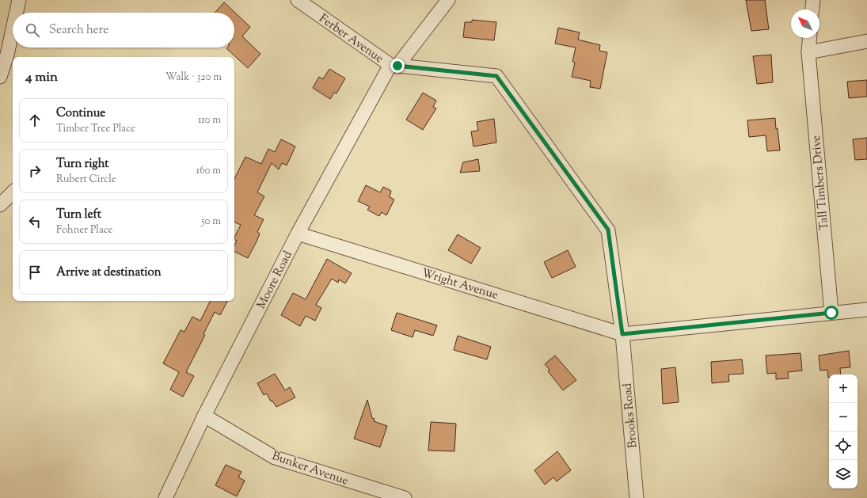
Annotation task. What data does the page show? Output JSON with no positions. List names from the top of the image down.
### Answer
{
  "streets": {
    "street": [
      "Ferber Avenue",
      "Tall Timbers Drive",
      "Moore Road",
      "Wright Avenue",
      "Brooks Road",
      "Bunker Avenue"
    ]
  },
  "crossings": [
    ["Ferber Avenue", "Moore Road"],
    ["Ferber Avenue", "Brooks Road"],
    ["Moore Road", "Wright Avenue"],
    ["Moore Road", "Brooks Road"],
    ["Moore Road", "Bunker Avenue"],
    ["Wright Avenue", "Brooks Road"]
  ],
  "north": "top left",
  "page": {
    "search": "Search here",
    "heading": ["4 min", "Walk · 320 m"],
    "list": [
      ["Continue", "Timber Tree Place", "110 m"],
      ["Turn right", "Rubert Circle", "160 m"],
      ["Turn left", "Fohner Place", "50 m"],
      "Arrive at destination"
    ],
    "map_buttons": ["+", "−"]
  }
}
